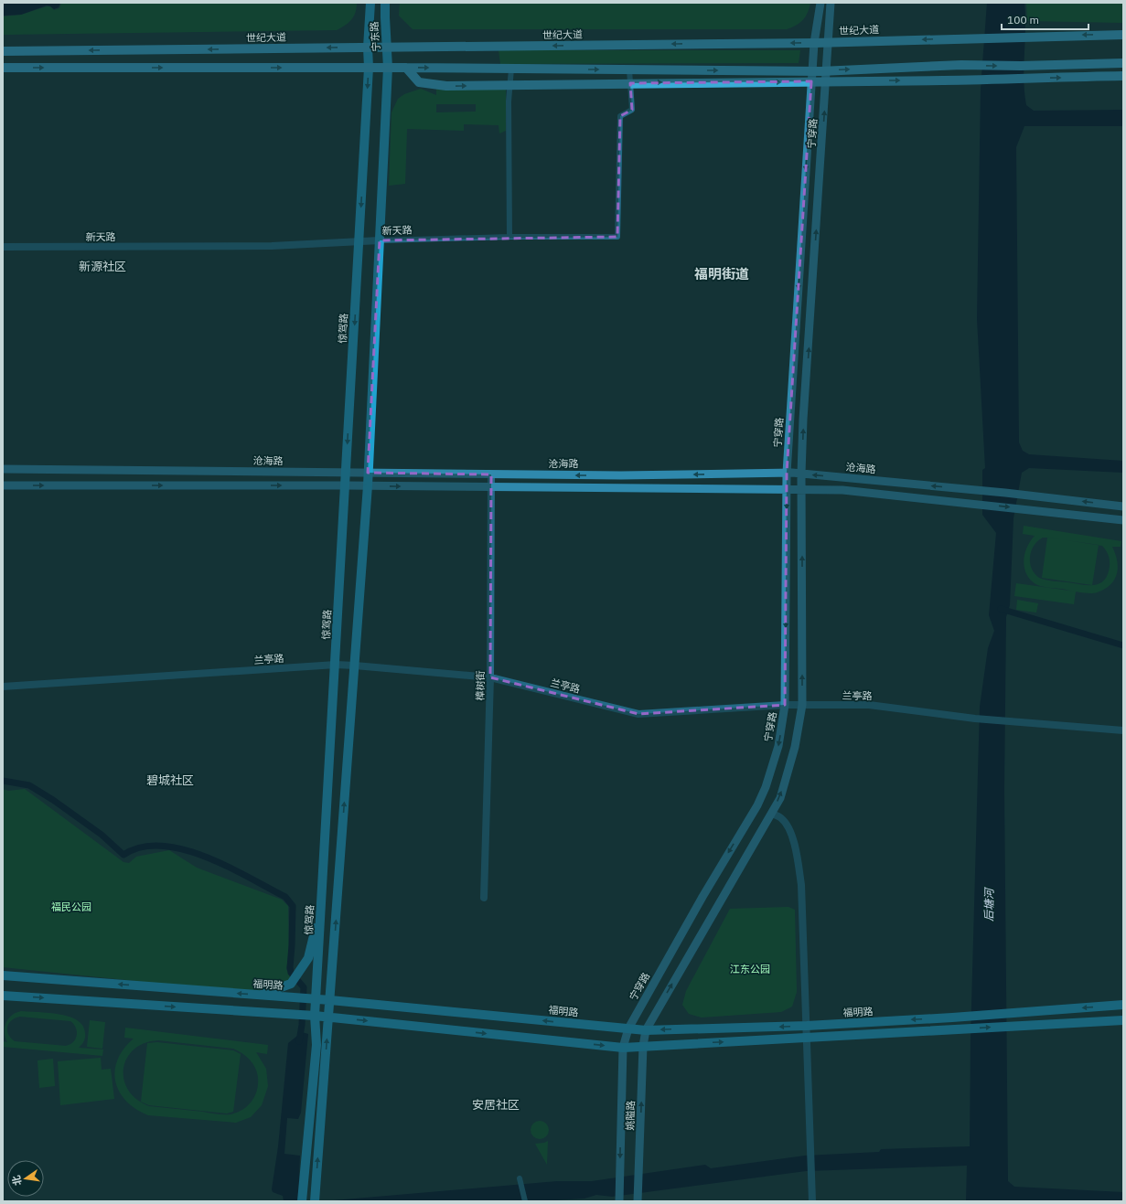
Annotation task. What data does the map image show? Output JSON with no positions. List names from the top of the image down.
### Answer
{
  "streets": {
    "highway": ["世纪大道"],
    "main road": [
      "宁东路",
      "宁穿路",
      "惊驾路",
      "沧海路",
      "福明路",
      "姚隘路"
    ],
    "street": ["新天路", "兰亭路", "樟树街"]
  },
  "crossings": [
    ["世纪大道", "宁东路"],
    ["世纪大道", "宁穿路"],
    ["世纪大道", "惊驾路"],
    ["宁东路", "惊驾路"],
    ["宁穿路", "沧海路"],
    ["宁穿路", "兰亭路"],
    ["宁穿路", "福明路"],
    ["宁穿路", "姚隘路"],
    ["新天路", "惊驾路"],
    ["惊驾路", "沧海路"],
    ["惊驾路", "兰亭路"],
    ["惊驾路", "福明路"],
    ["沧海路", "樟树街"],
    ["兰亭路", "樟树街"],
    ["福明路", "姚隘路"]
  ],
  "districts": [
    "新源社区",
    "福明街道",
    "碧城社区",
    "安居社区"
  ],
  "water": ["后塘河"],
  "parks": ["福民公园", "江东公园"],
  "scale_bar": "100 m",
  "north": "left"
}
